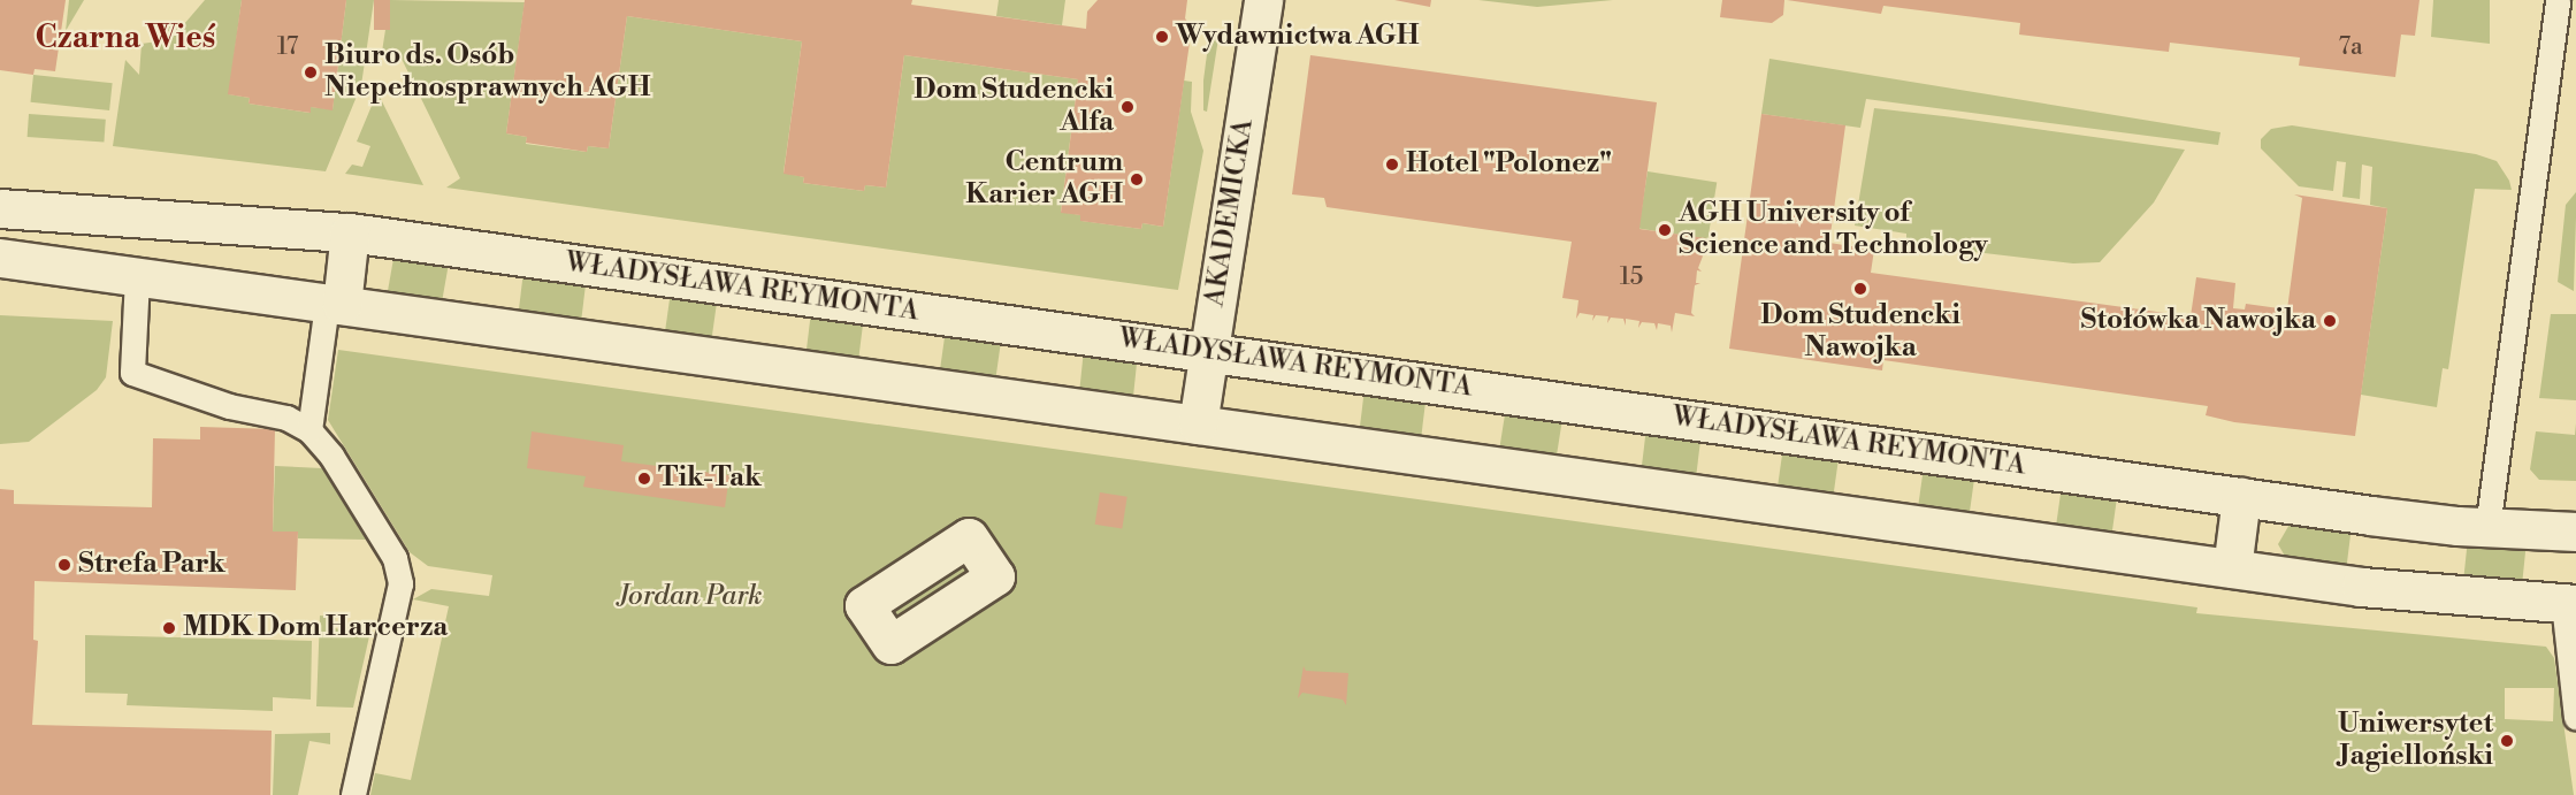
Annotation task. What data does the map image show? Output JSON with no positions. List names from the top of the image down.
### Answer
{
  "streets": {
    "street": ["AKADEMICKA", "WŁADYSŁAWA REYMONTA"]
  },
  "crossings": [
    ["AKADEMICKA", "WŁADYSŁAWA REYMONTA"]
  ],
  "districts": ["Czarna Wieś"],
  "parks": ["Jordan Park"],
  "places": [
    "Wydawnictwa AGH",
    "Biuro ds. Osób Niepełnosprawnych AGH",
    "Dom Studencki Alfa",
    "Hotel \"Polonez\"",
    "Centrum Karier AGH",
    "AGH University of Science and Technology",
    "Dom Studencki Nawojka",
    "Stołówka Nawojka",
    "Tik-Tak",
    "Strefa Park",
    "MDK Dom Harcerza",
    "Uniwersytet Jagielloński"
  ],
  "house_numbers": ["17", "7a", "15"]
}
